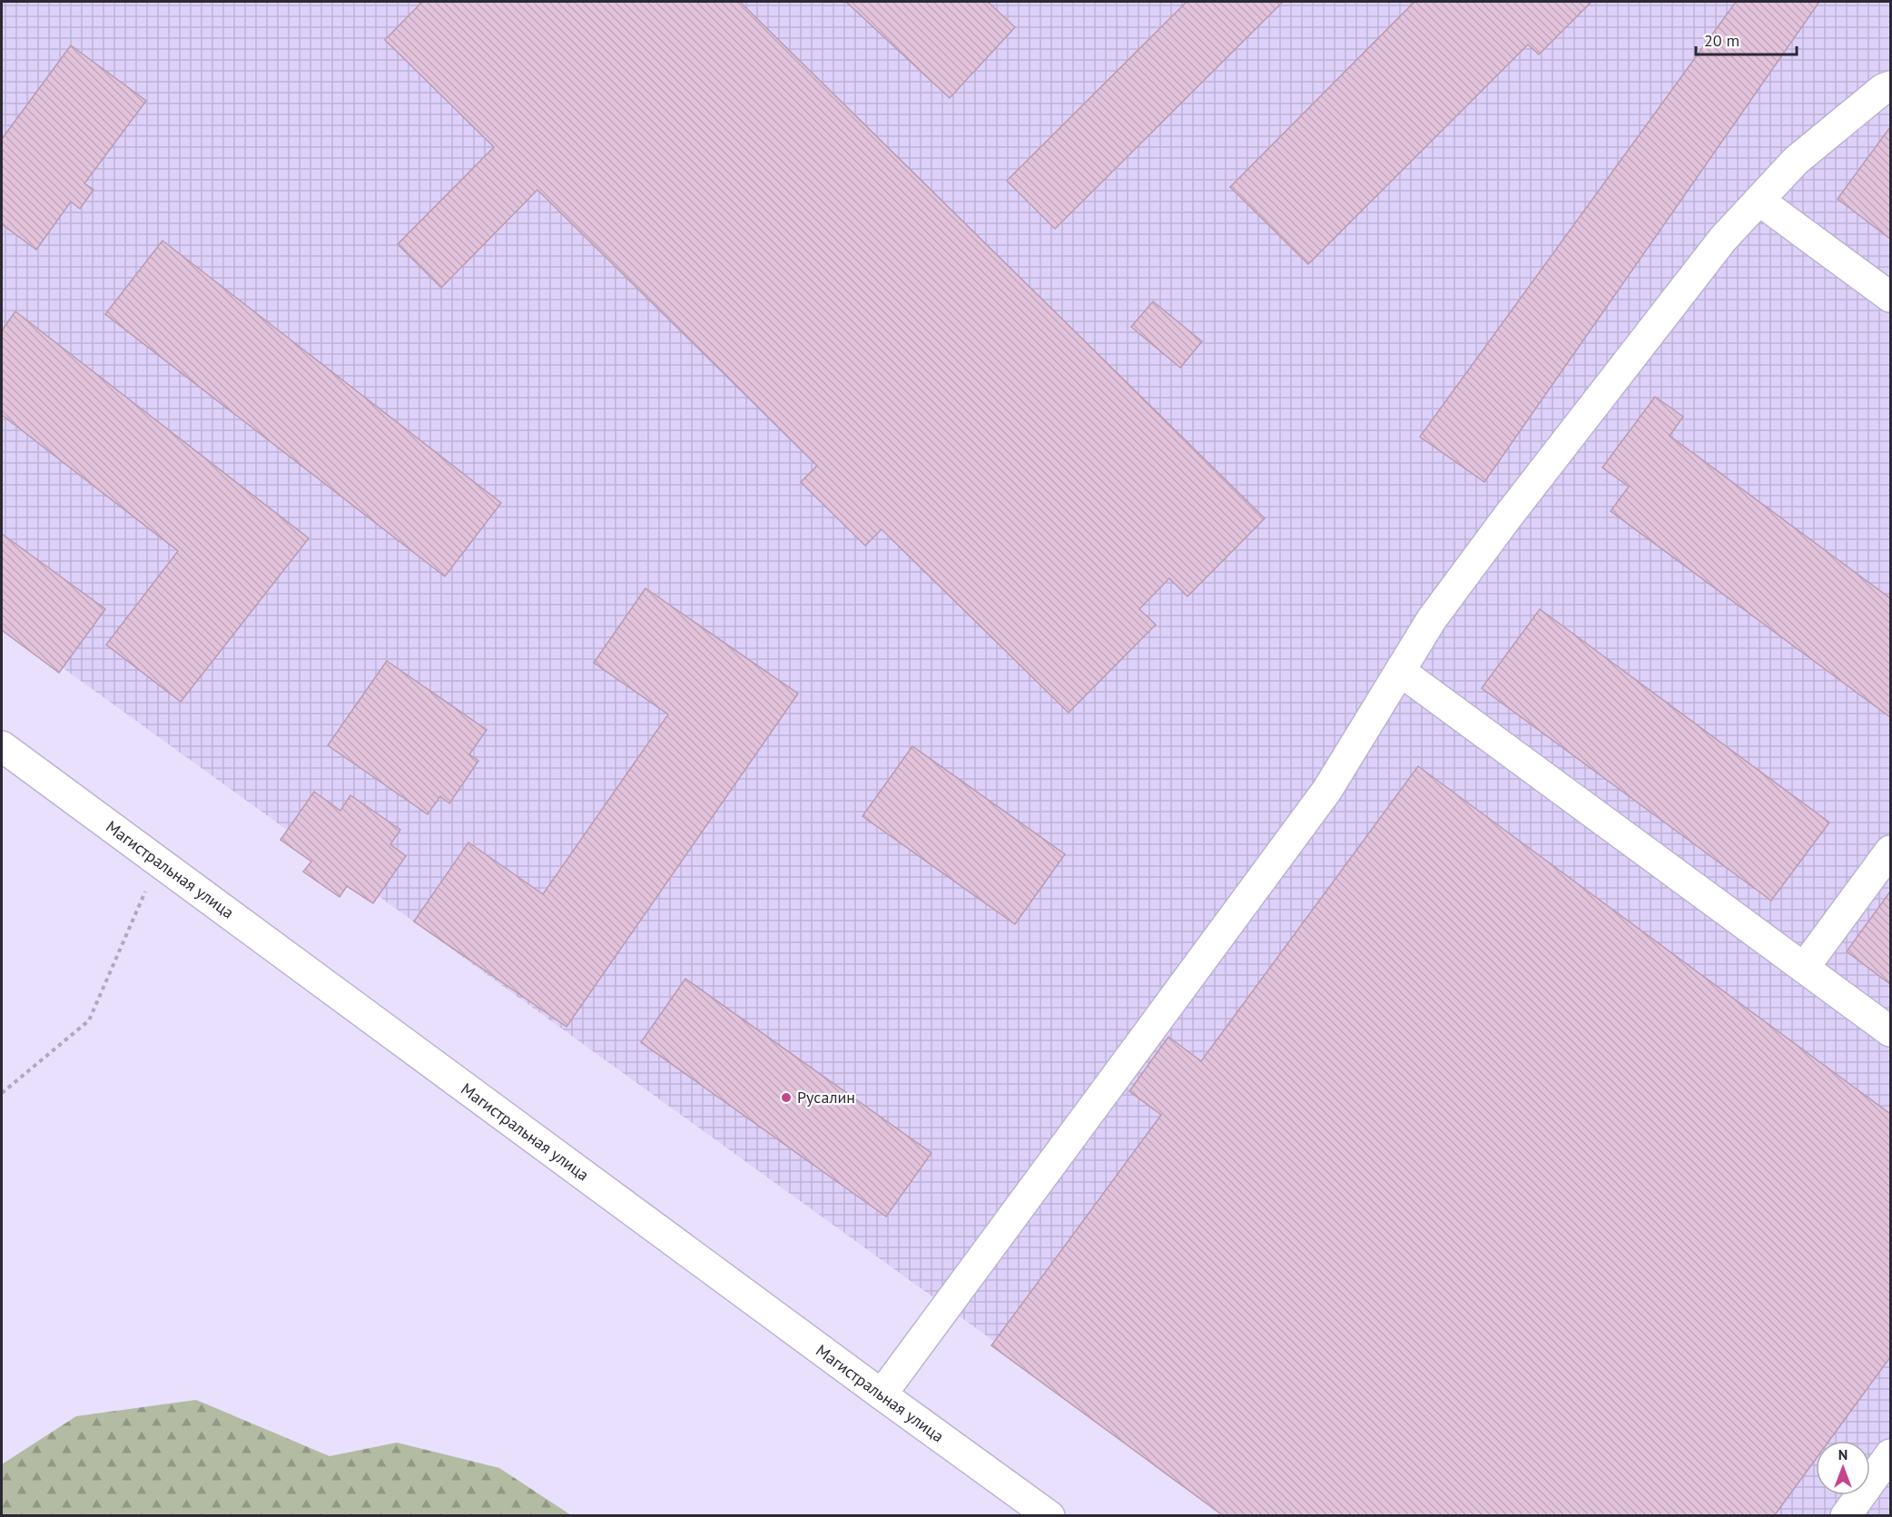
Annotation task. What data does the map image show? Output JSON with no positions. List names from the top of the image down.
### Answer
{
  "streets": {
    "main road": ["Магистральная улица"]
  },
  "places": ["Русалин"],
  "scale_bar": "20 m",
  "north": "top"
}
